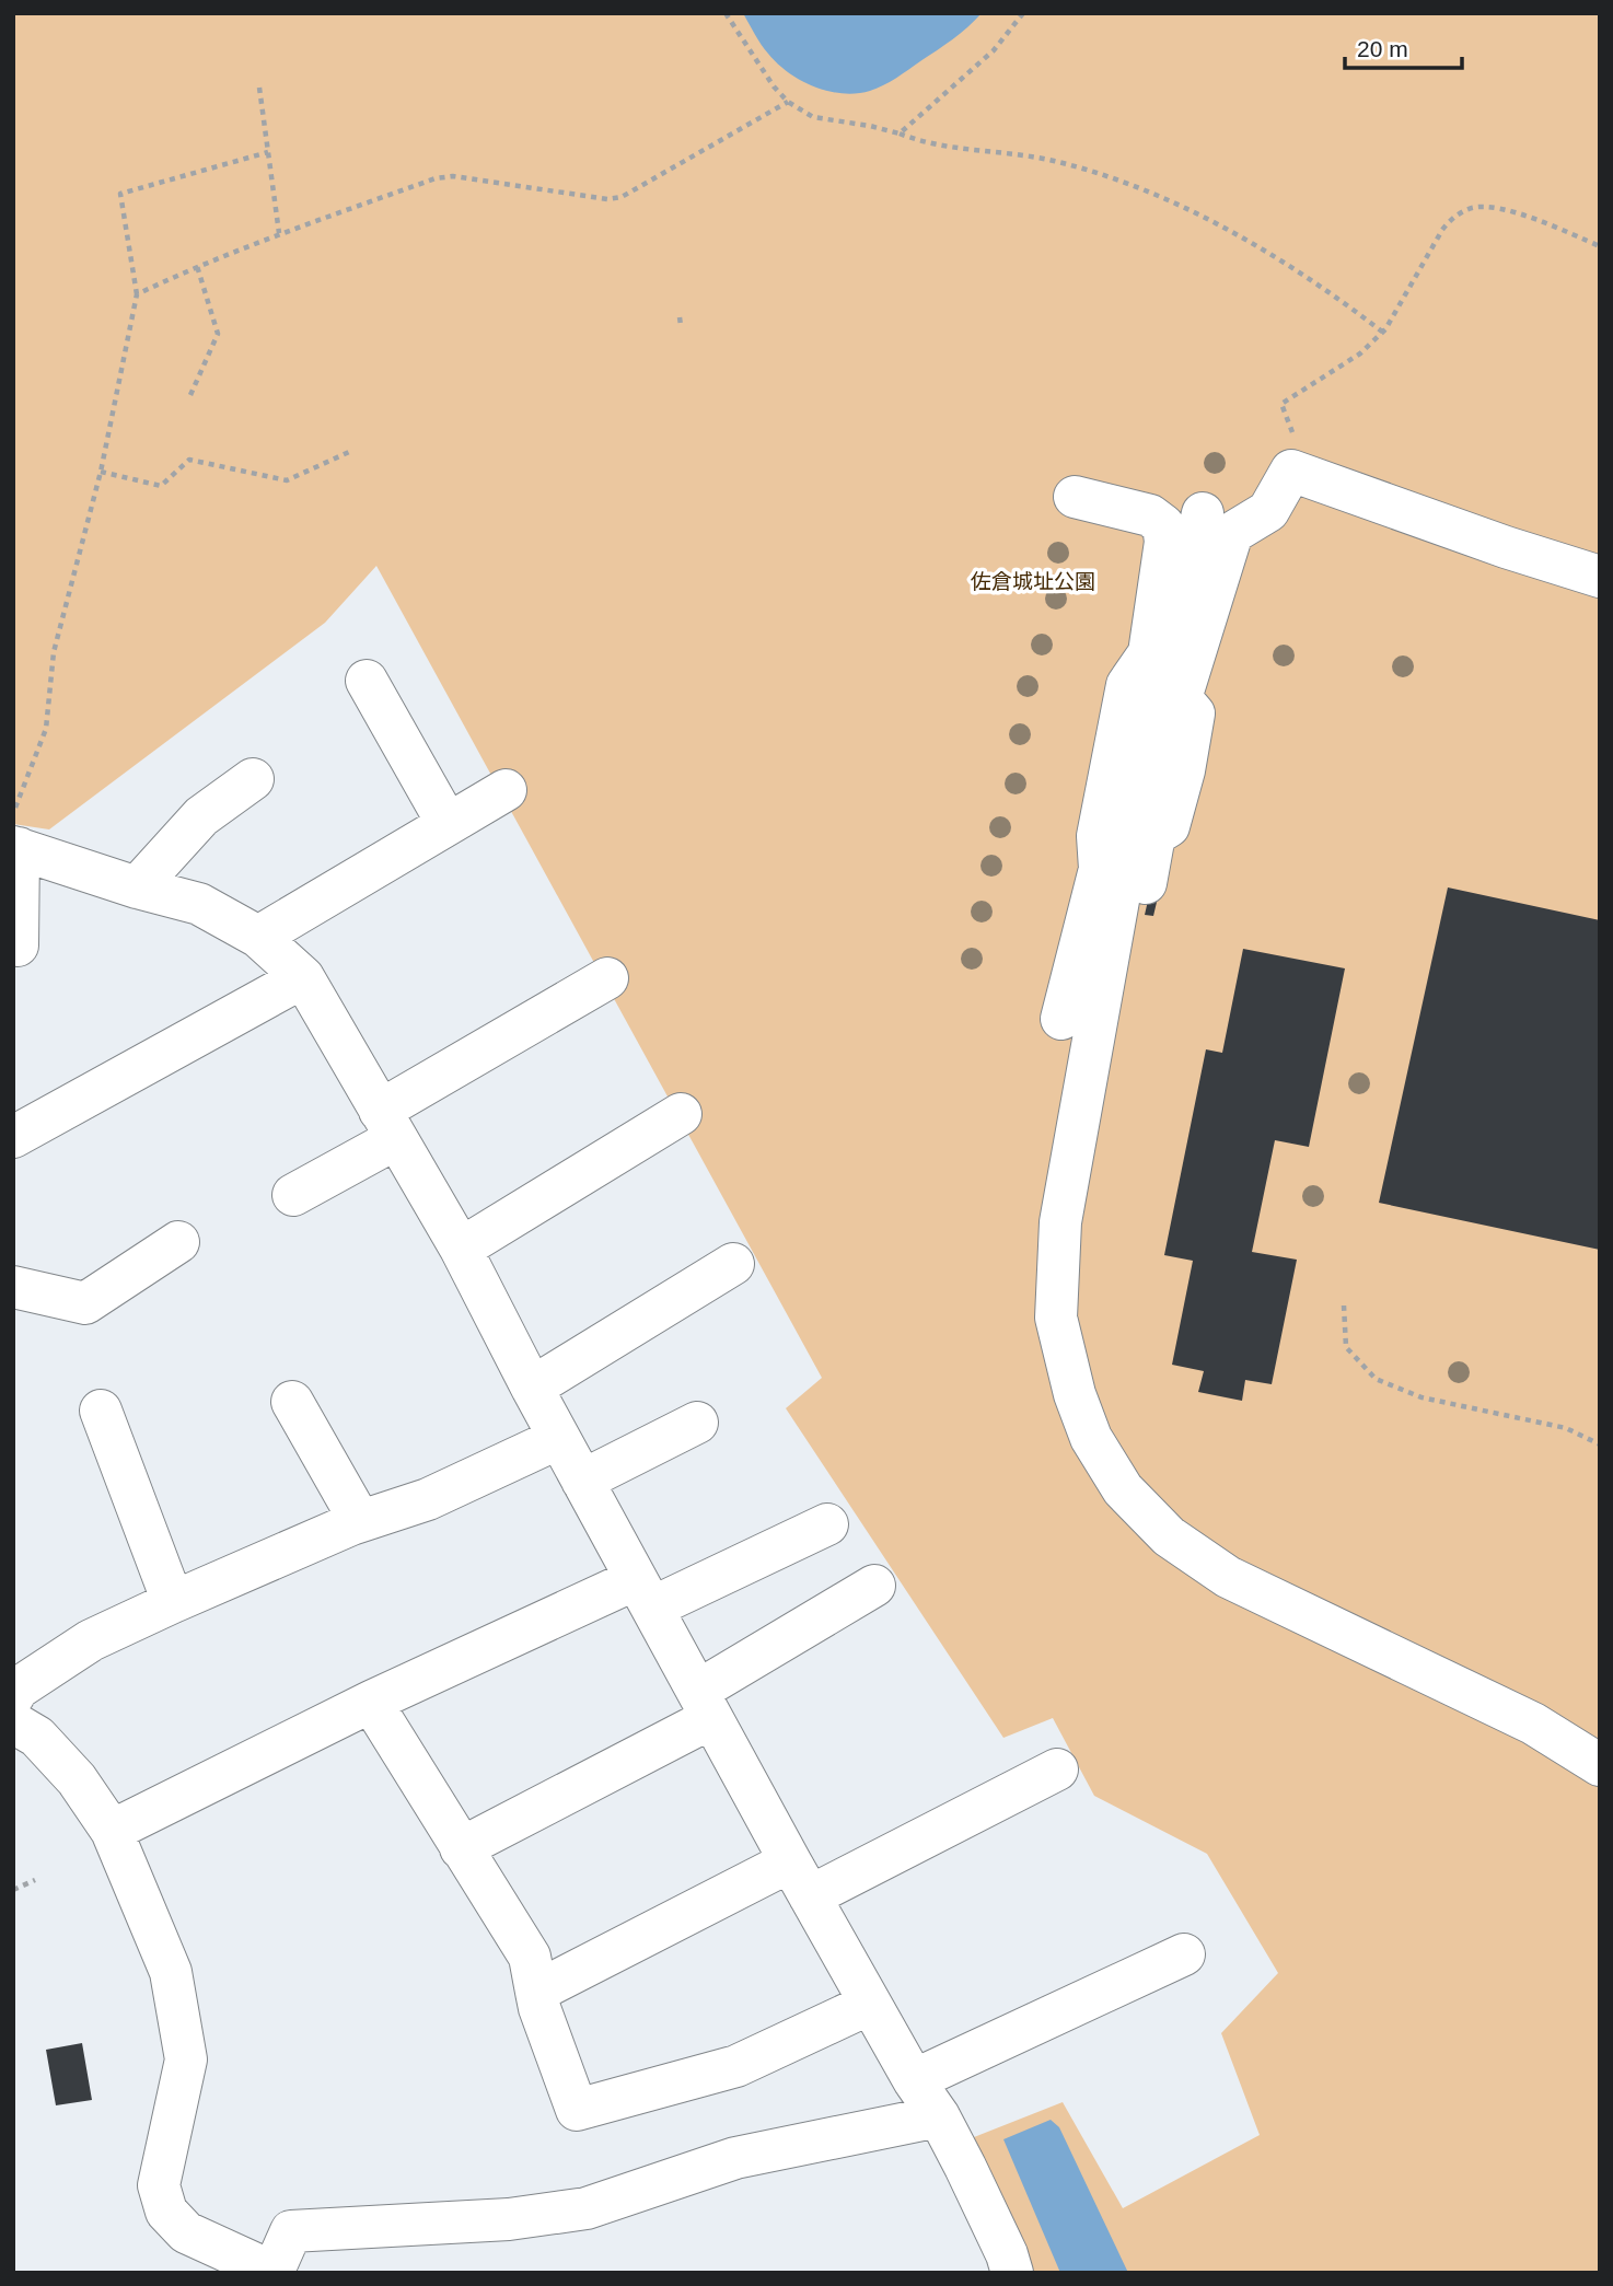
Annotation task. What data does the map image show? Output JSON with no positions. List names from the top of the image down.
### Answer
{
  "parks": ["佐倉城址公園"],
  "scale_bar": "20 m"
}
